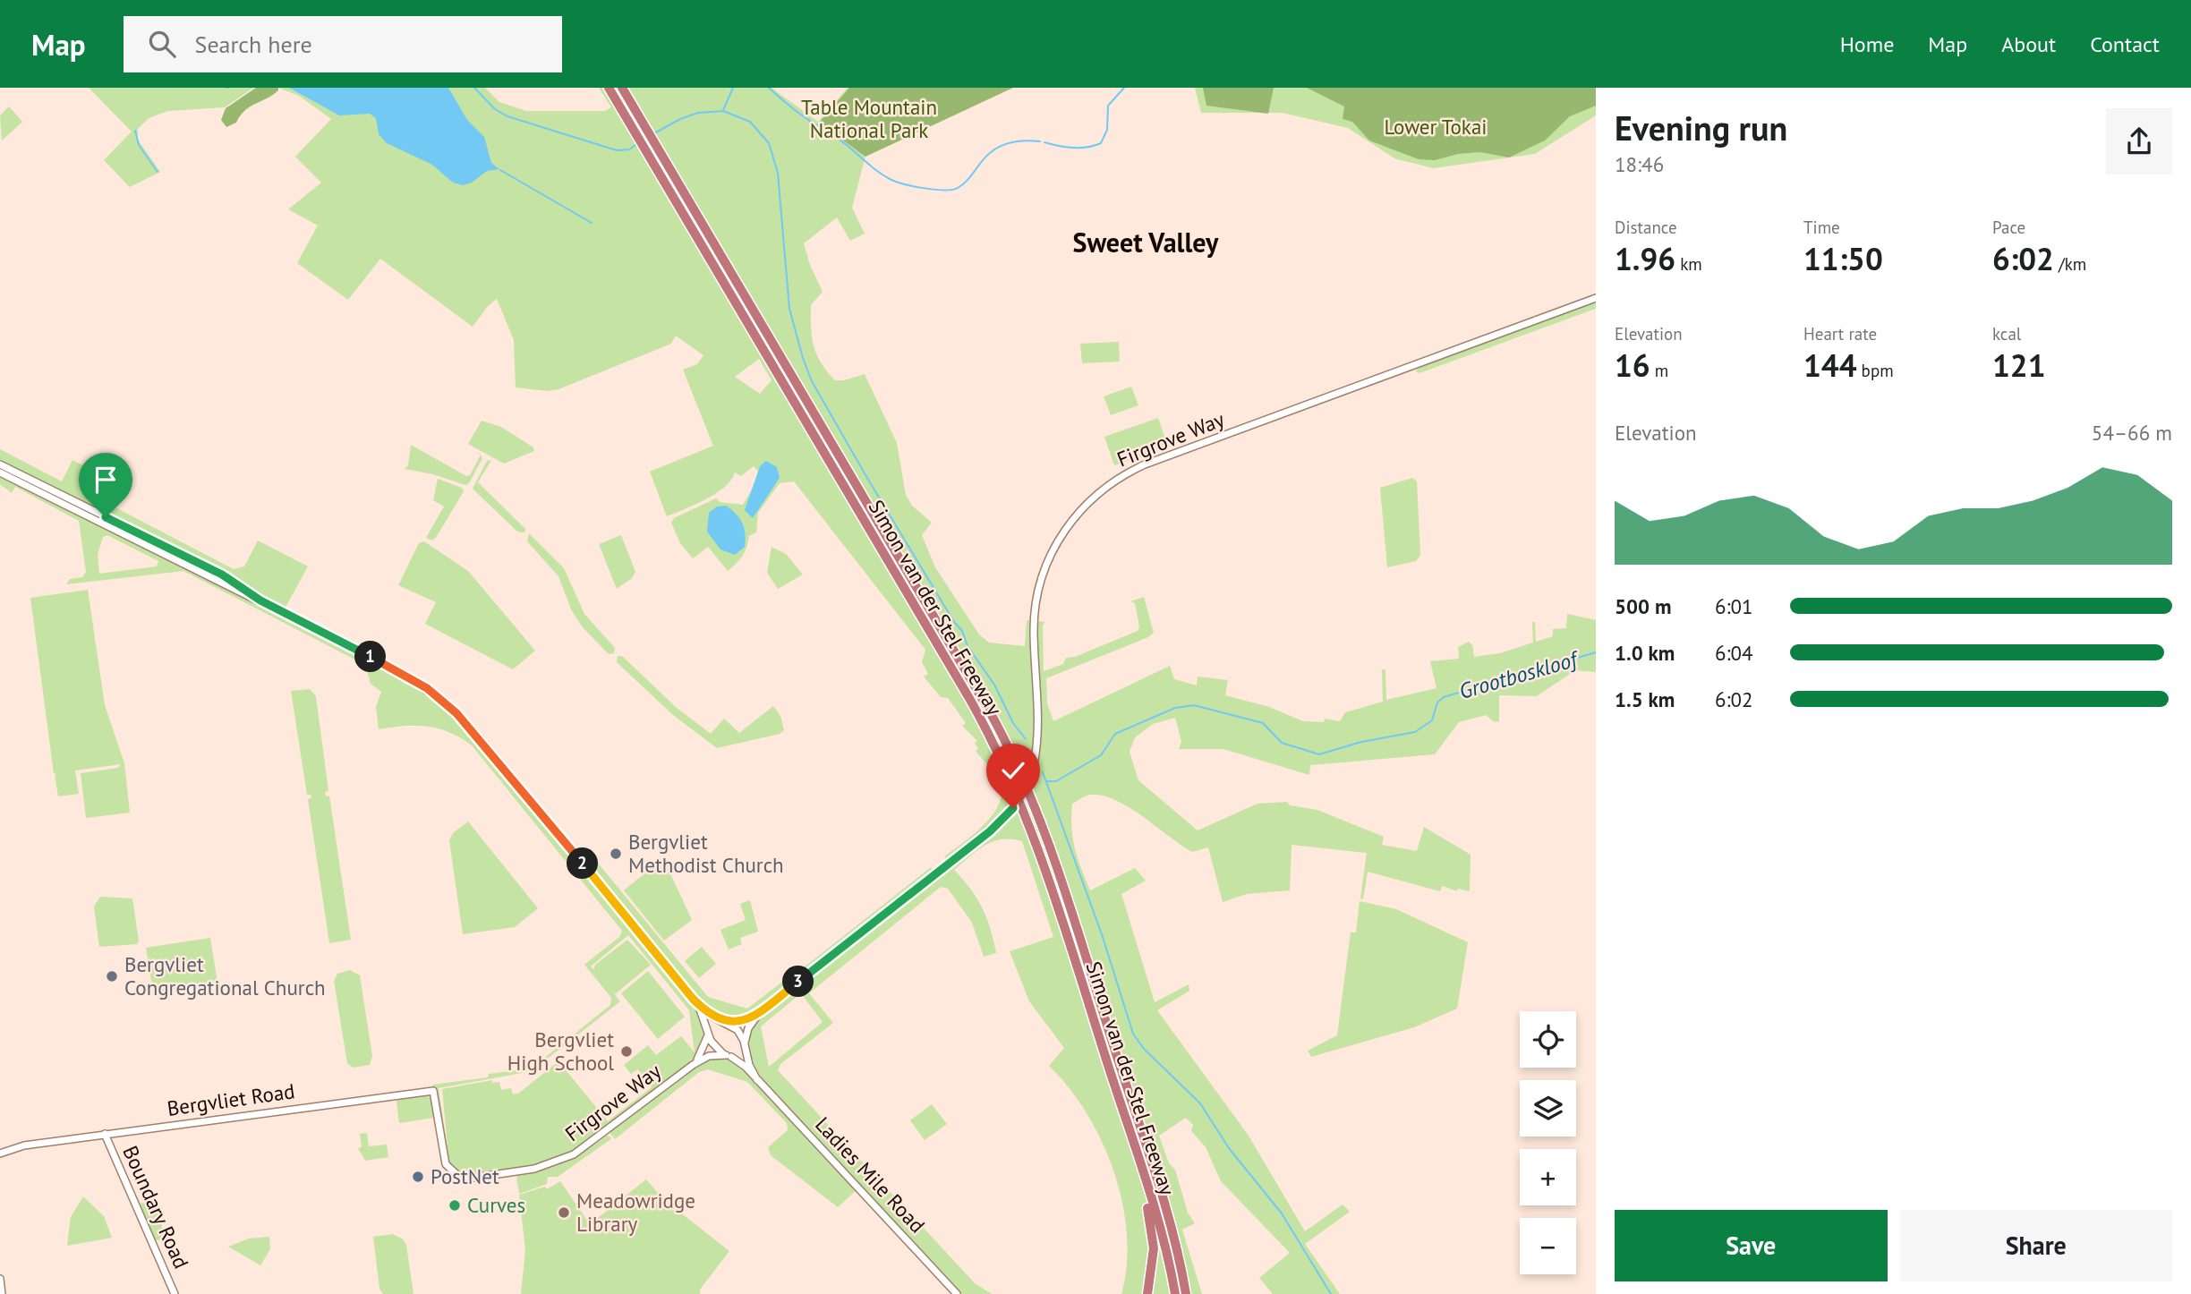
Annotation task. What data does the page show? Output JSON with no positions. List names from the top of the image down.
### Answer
{
  "streets": {
    "highway": ["Simon van der Stel Freeway"],
    "street": [
      "Firgrove Way",
      "Bergvliet Road",
      "Ladies Mile Road",
      "Boundary Road"
    ]
  },
  "crossings": [
    ["Firgrove Way", "Bergvliet Road"],
    ["Firgrove Way", "Ladies Mile Road"],
    ["Bergvliet Road", "Boundary Road"]
  ],
  "districts": ["Sweet Valley"],
  "water": ["Grootboskloof"],
  "parks": ["Table Mountain National Park", "Lower Tokai"],
  "places": [
    "Bergvliet Methodist Church",
    "Bergvliet Congregational Church",
    "Bergvliet High School",
    "PostNet",
    "Curves",
    "Meadowridge Library"
  ],
  "page": {
    "header": "Map",
    "search": "Search here",
    "nav": [
      "Home",
      "Map",
      "About",
      "Contact"
    ],
    "heading": ["Evening run", "18:46"],
    "stats": [
      ["Distance", "1.96 km"],
      ["Time", "11:50"],
      ["Pace", "6:02 /km"],
      ["Elevation", "16 m"],
      ["Heart rate", "144 bpm"],
      ["kcal", "121"]
    ],
    "chart": ["Elevation", "54–66 m"],
    "list": [
      {
        "name": "500 m",
        "note": "6:01"
      },
      {
        "name": "1.0 km",
        "note": "6:04"
      },
      {
        "name": "1.5 km",
        "note": "6:02"
      }
    ],
    "pins": ["1", "2", "3"],
    "map_buttons": ["+", "−"],
    "buttons": ["Save", "Share"]
  }
}
